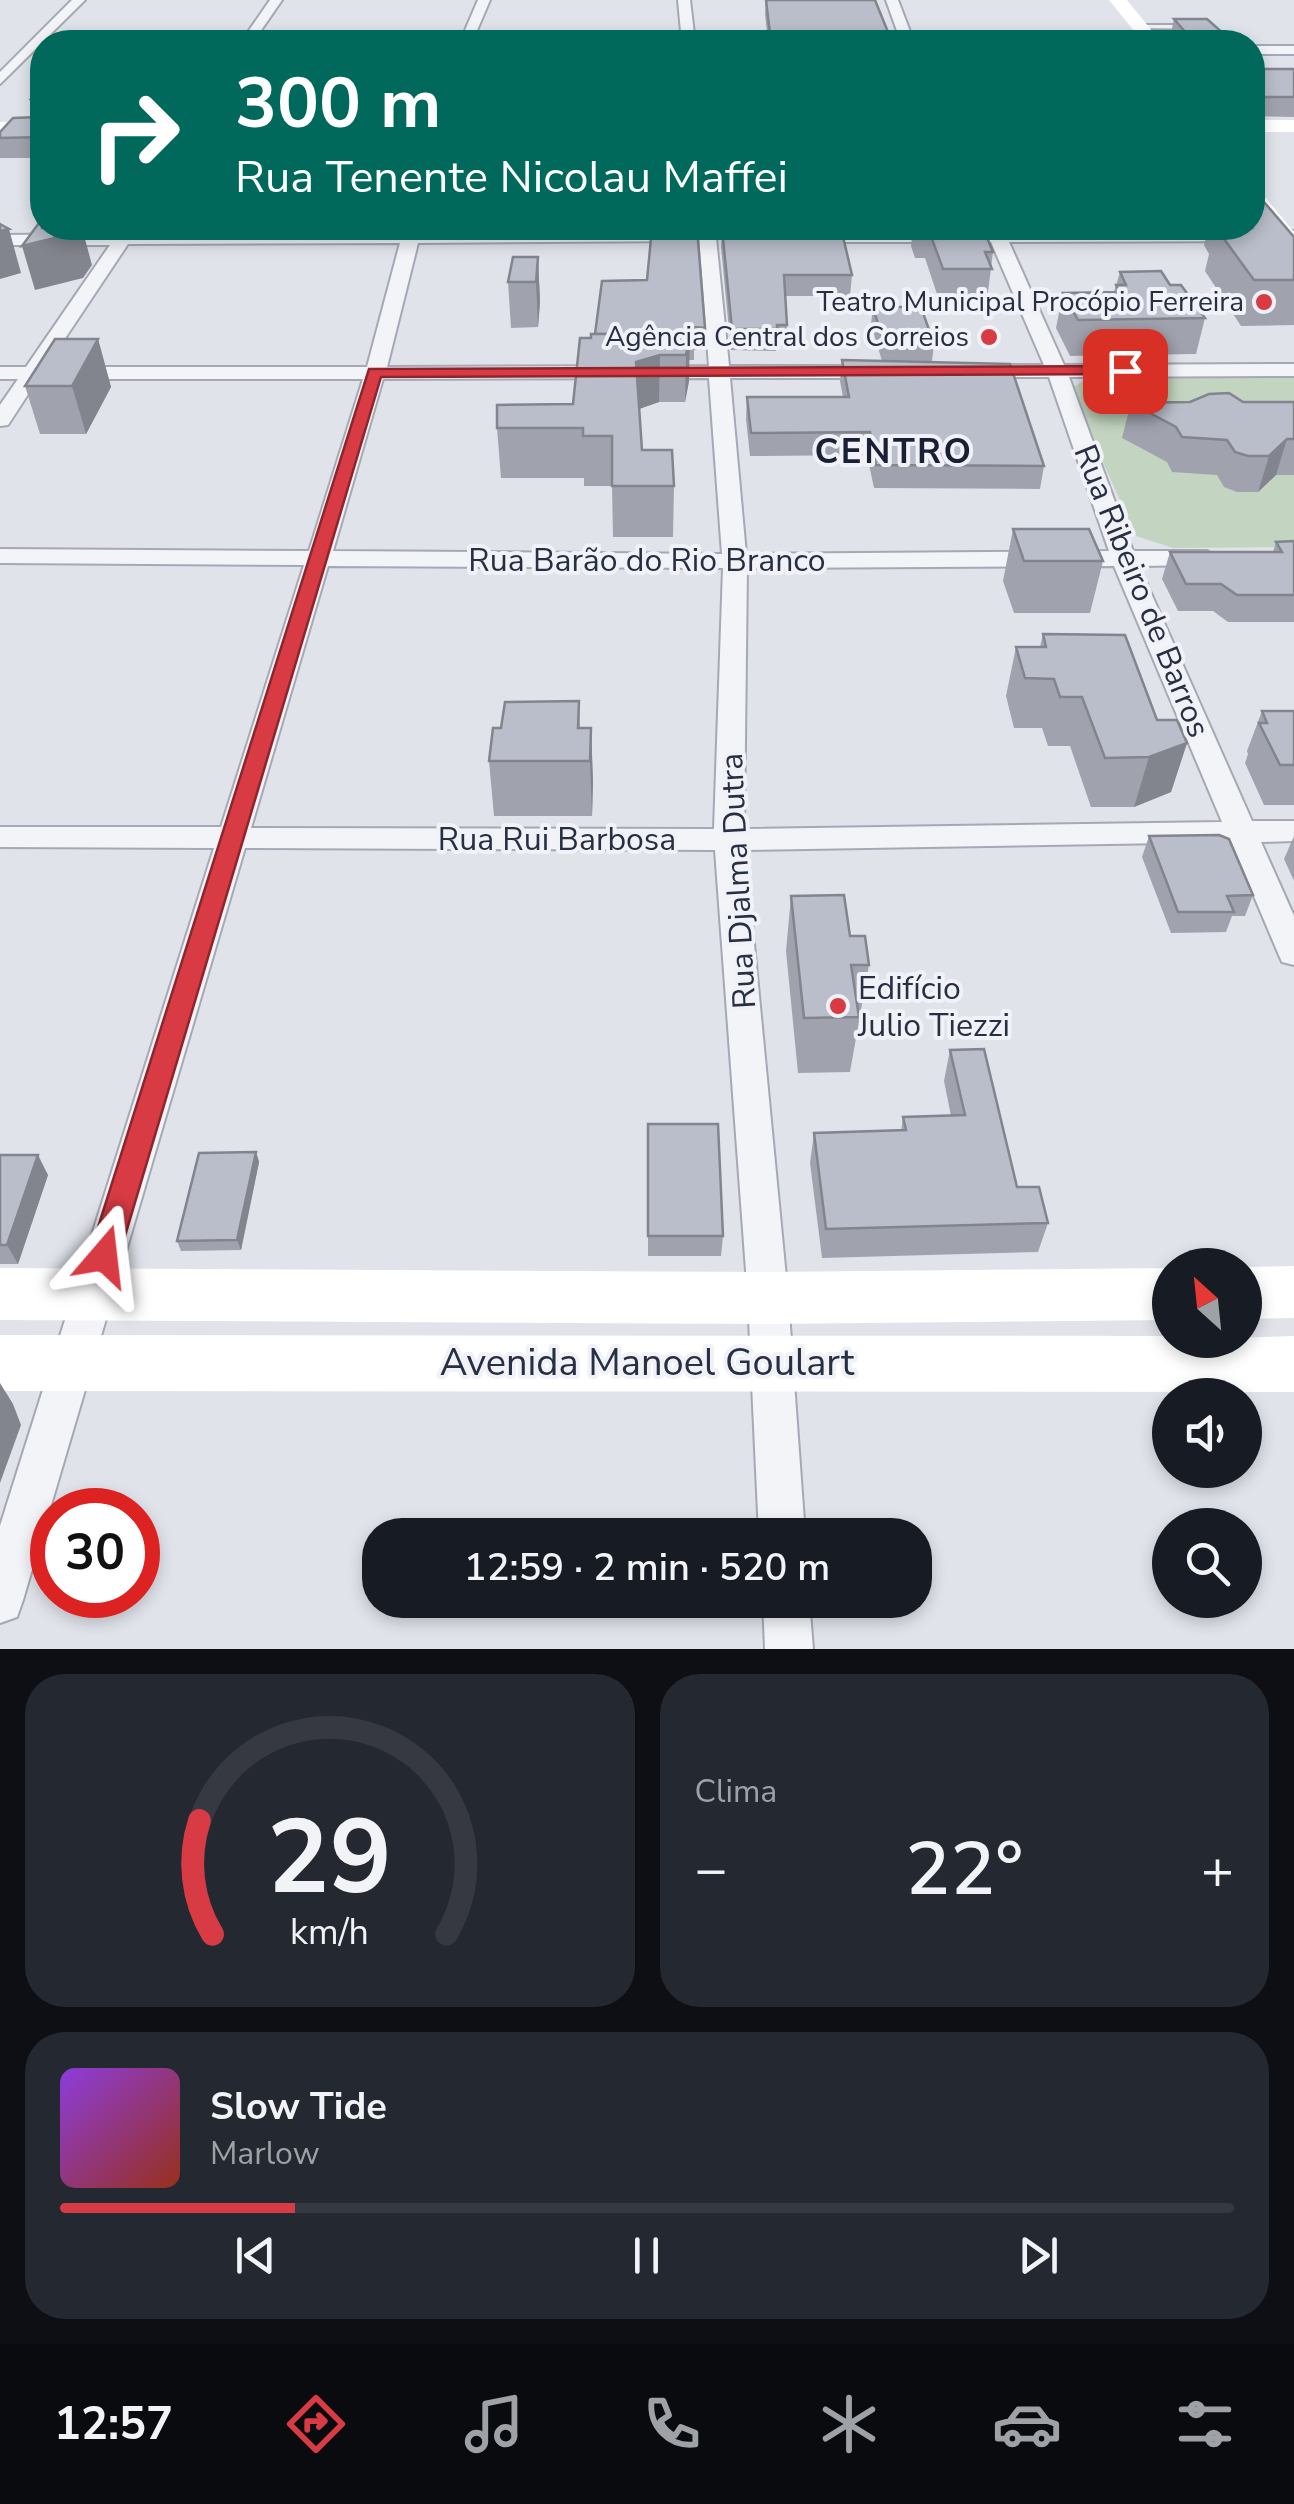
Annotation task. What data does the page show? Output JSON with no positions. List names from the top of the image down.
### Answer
{
  "streets": {
    "main road": ["Avenida Manoel Goulart"],
    "street": [
      "Rua Barão do Rio Branco",
      "Rua Ribeiro de Barros",
      "Rua Rui Barbosa",
      "Rua Djalma Dutra"
    ]
  },
  "crossings": [
    ["Rua Barão do Rio Branco", "Rua Ribeiro de Barros"],
    ["Rua Barão do Rio Branco", "Rua Djalma Dutra"],
    ["Rua Ribeiro de Barros", "Rua Rui Barbosa"],
    ["Rua Rui Barbosa", "Rua Djalma Dutra"],
    ["Rua Djalma Dutra", "Avenida Manoel Goulart"]
  ],
  "districts": ["CENTRO"],
  "places": ["Teatro Municipal Procópio Ferreira", "Agência Central dos Correios", "Edifício Julio Tiezzi"],
  "north": "top left",
  "page": {
    "turn": ["300 m", "Rua Tenente Nicolau Maffei"],
    "limit": "30",
    "trip": "12:59 · 2 min · 520 m",
    "tile": "Clima",
    "heat": ["−", "22°", "+"],
    "song": ["Slow Tide", "Marlow"],
    "tabs": "12:57",
    "gauge": ["29", "km/h"]
  }
}
